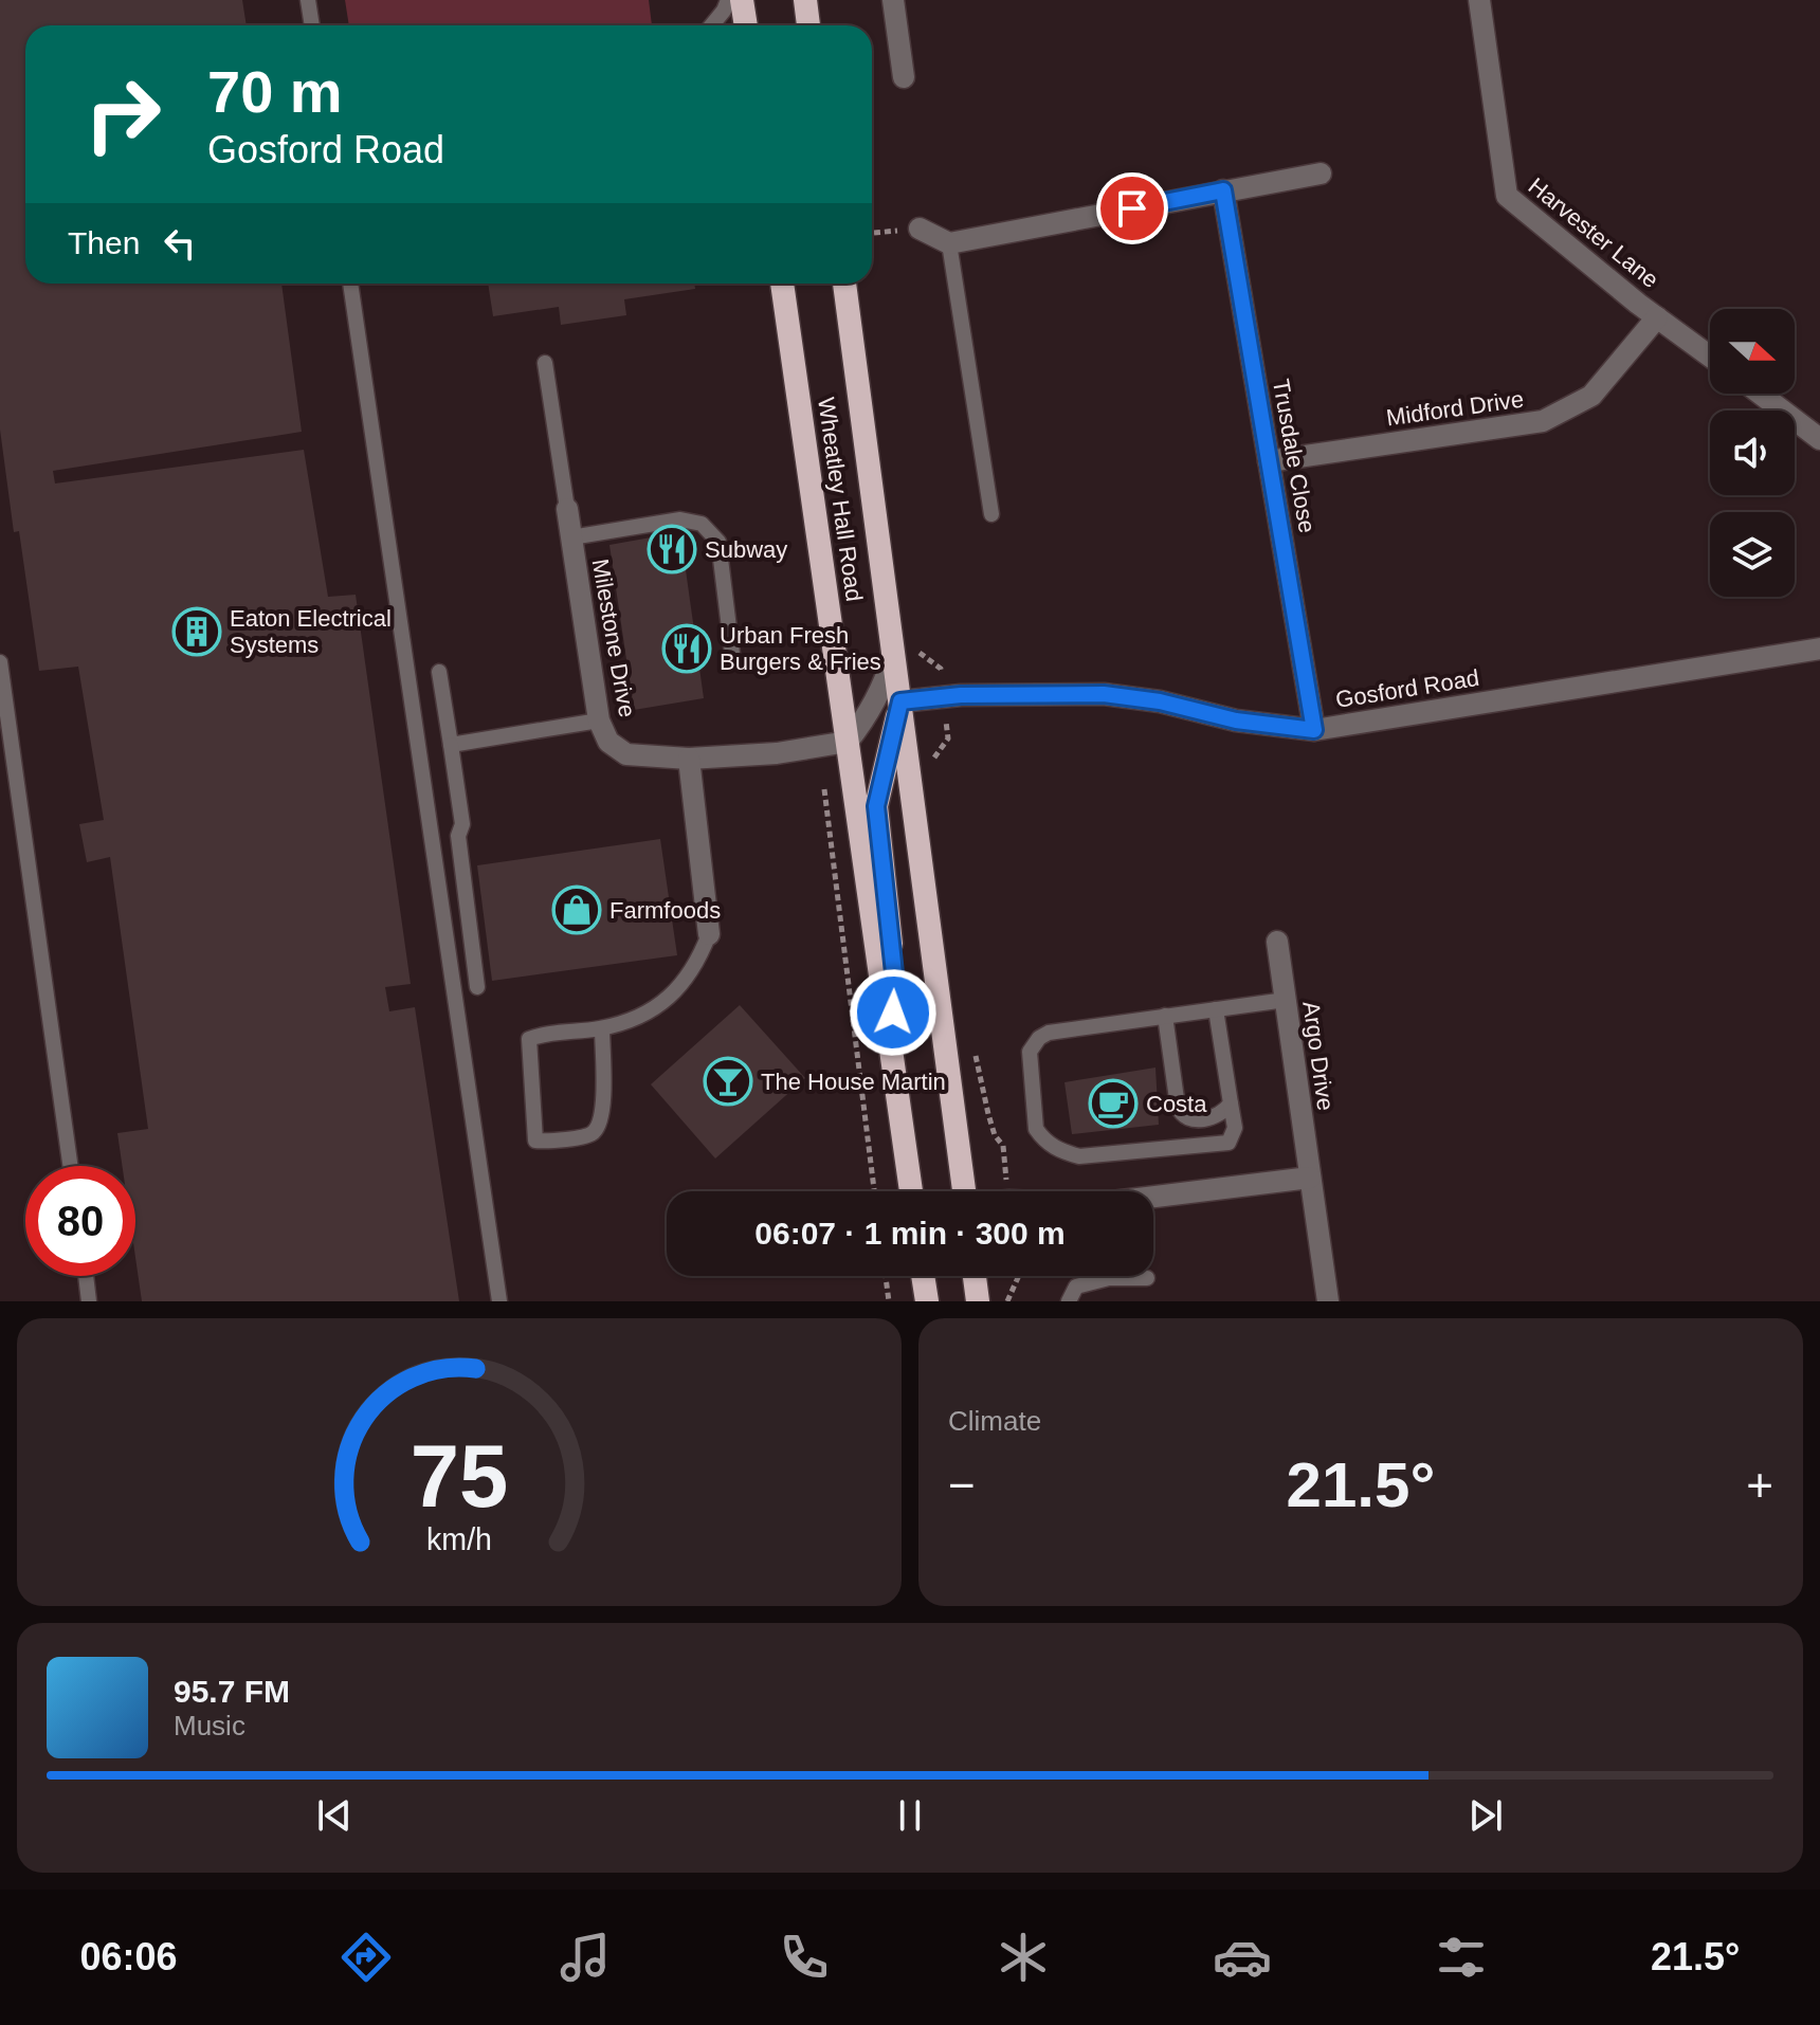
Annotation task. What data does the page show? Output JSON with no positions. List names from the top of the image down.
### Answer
{
  "streets": {
    "highway": ["Wheatley Hall Road"],
    "street": [
      "Harvester Lane",
      "Midford Drive",
      "Trusdale Close",
      "Milestone Drive",
      "Gosford Road",
      "Argo Drive"
    ]
  },
  "crossings": [
    ["Harvester Lane", "Midford Drive"],
    ["Midford Drive", "Trusdale Close"],
    ["Trusdale Close", "Gosford Road"],
    ["Wheatley Hall Road", "Milestone Drive"],
    ["Wheatley Hall Road", "Gosford Road"]
  ],
  "places": {
    "restaurant": ["Subway", "Urban Fresh Burgers & Fries"],
    "building": ["Eaton Electrical Systems"],
    "shop": ["Farmfoods"],
    "bar": ["The House Martin"],
    "cafe": ["Costa"]
  },
  "north": "right",
  "page": {
    "turn": ["70 m", "Gosford Road"],
    "then": "Then",
    "limit": "80",
    "trip": "06:07 · 1 min · 300 m",
    "tile": "Climate",
    "heat": ["−", "21.5°", "+"],
    "song": ["95.7 FM", "Music"],
    "tabs": ["06:06", "21.5°"],
    "gauge": ["75", "km/h"]
  }
}
